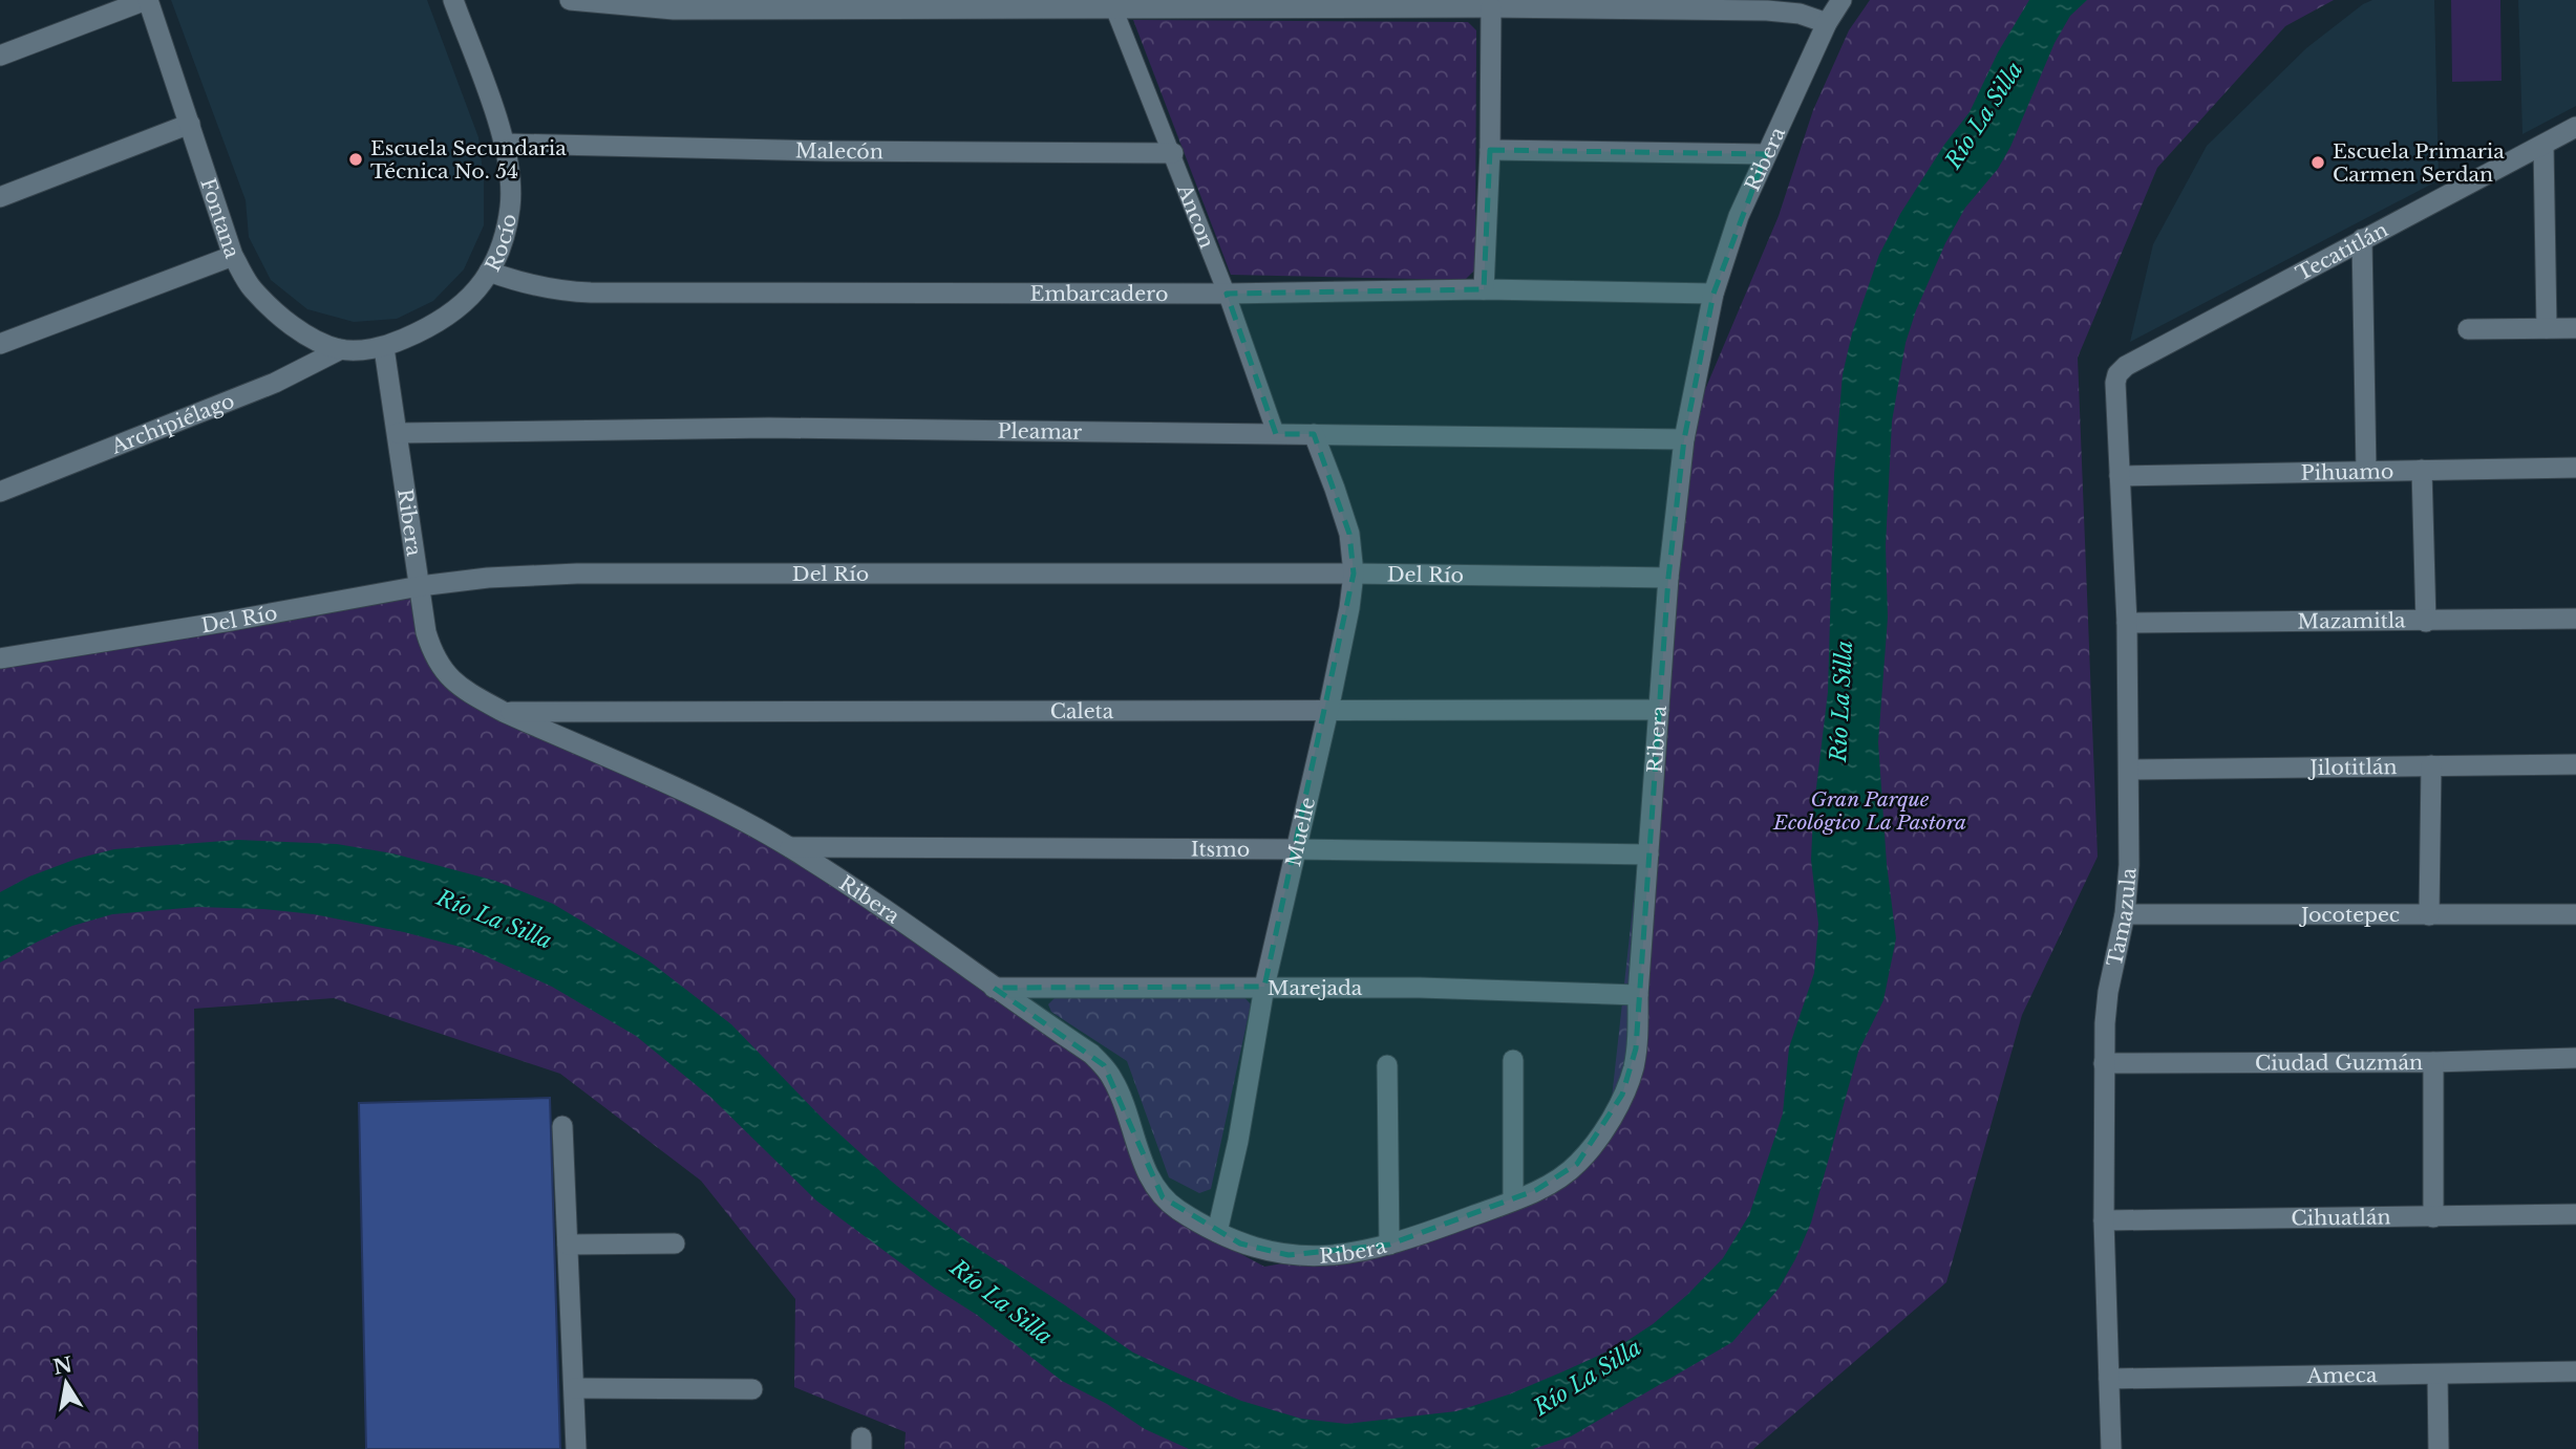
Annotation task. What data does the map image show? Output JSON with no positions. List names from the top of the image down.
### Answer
{
  "streets": {
    "street": [
      "Malecón",
      "Ribera",
      "Ancon",
      "Fontana",
      "Rocío",
      "Tecatitlán",
      "Embarcadero",
      "Archipiélago",
      "Pleamar",
      "Pihuamo",
      "Del Río",
      "Mazamitla",
      "Caleta",
      "Jilotitlán",
      "Muelle",
      "Itsmo",
      "Jocotepec",
      "Tamazula",
      "Marejada",
      "Ciudad Guzmán",
      "Cihuatlán",
      "Ameca"
    ]
  },
  "crossings": [
    ["Malecón", "Ancon"],
    ["Malecón", "Rocío"],
    ["Ribera", "Fontana"],
    ["Ribera", "Rocío"],
    ["Ribera", "Embarcadero"],
    ["Ribera", "Pleamar"],
    ["Ribera", "Del Río"],
    ["Ribera", "Caleta"],
    ["Ribera", "Muelle"],
    ["Ribera", "Itsmo"],
    ["Ribera", "Marejada"],
    ["Ancon", "Embarcadero"],
    ["Ancon", "Pleamar"],
    ["Fontana", "Rocío"],
    ["Fontana", "Archipiélago"],
    ["Rocío", "Embarcadero"],
    ["Tecatitlán", "Tamazula"],
    ["Pleamar", "Muelle"],
    ["Pihuamo", "Tamazula"],
    ["Del Río", "Muelle"],
    ["Mazamitla", "Tamazula"],
    ["Caleta", "Muelle"],
    ["Jilotitlán", "Tamazula"],
    ["Muelle", "Itsmo"],
    ["Muelle", "Marejada"],
    ["Jocotepec", "Tamazula"],
    ["Tamazula", "Ciudad Guzmán"],
    ["Tamazula", "Cihuatlán"],
    ["Tamazula", "Ameca"]
  ],
  "water": ["Río La Silla"],
  "parks": ["Gran Parque Ecológico La Pastora"],
  "places": ["Escuela Secundaria Técnica No. 54", "Escuela Primaria Carmen Serdan"],
  "north": "top"
}
